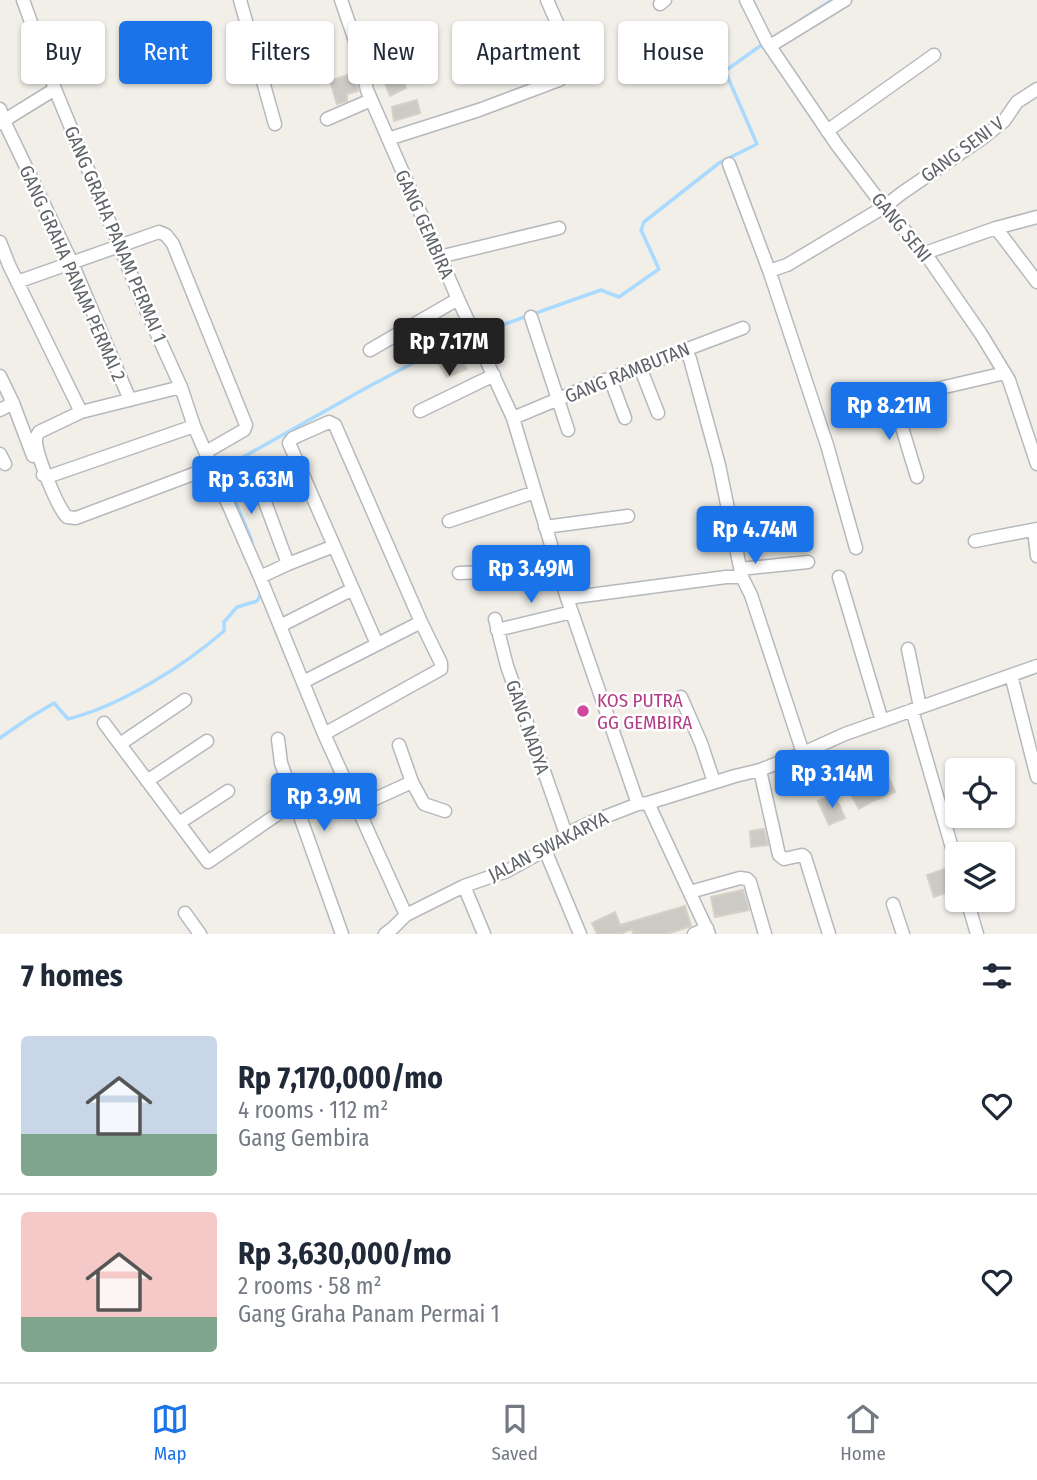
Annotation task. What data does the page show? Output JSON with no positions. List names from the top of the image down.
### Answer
{
  "streets": {
    "street": [
      "GANG SENI V",
      "GANG GEMBIRA",
      "GANG SENI",
      "GANG GRAHA PANAM PERMAI 1",
      "GANG GRAHA PANAM PERMAI 2",
      "GANG RAMBUTAN",
      "GANG NADYA",
      "JALAN SWAKARYA"
    ]
  },
  "crossings": [
    ["GANG SENI V", "GANG SENI"],
    ["GANG GEMBIRA", "GANG RAMBUTAN"],
    ["GANG GEMBIRA", "GANG NADYA"],
    ["GANG GEMBIRA", "JALAN SWAKARYA"],
    ["GANG GRAHA PANAM PERMAI 1", "JALAN SWAKARYA"],
    ["GANG NADYA", "JALAN SWAKARYA"]
  ],
  "places": ["KOS PUTRA GG GEMBIRA"],
  "page": {
    "chip": [
      "Buy",
      "Rent",
      "Filters",
      "New",
      "Apartment",
      "House"
    ],
    "price": [
      "Rp 7.17M",
      "Rp 8.21M",
      "Rp 3.63M",
      "Rp 4.74M",
      "Rp 3.49M",
      "Rp 3.14M",
      "Rp 3.9M"
    ],
    "heading": "7 homes",
    "list": [
      {
        "name": "Rp 7,170,000/mo",
        "note": "4 rooms · 112 m² · Gang Gembira"
      },
      {
        "name": "Rp 3,630,000/mo",
        "note": "2 rooms · 58 m² · Gang Graha Panam Permai 1"
      }
    ],
    "tabs": ["Map", "Saved", "Home"]
  }
}
